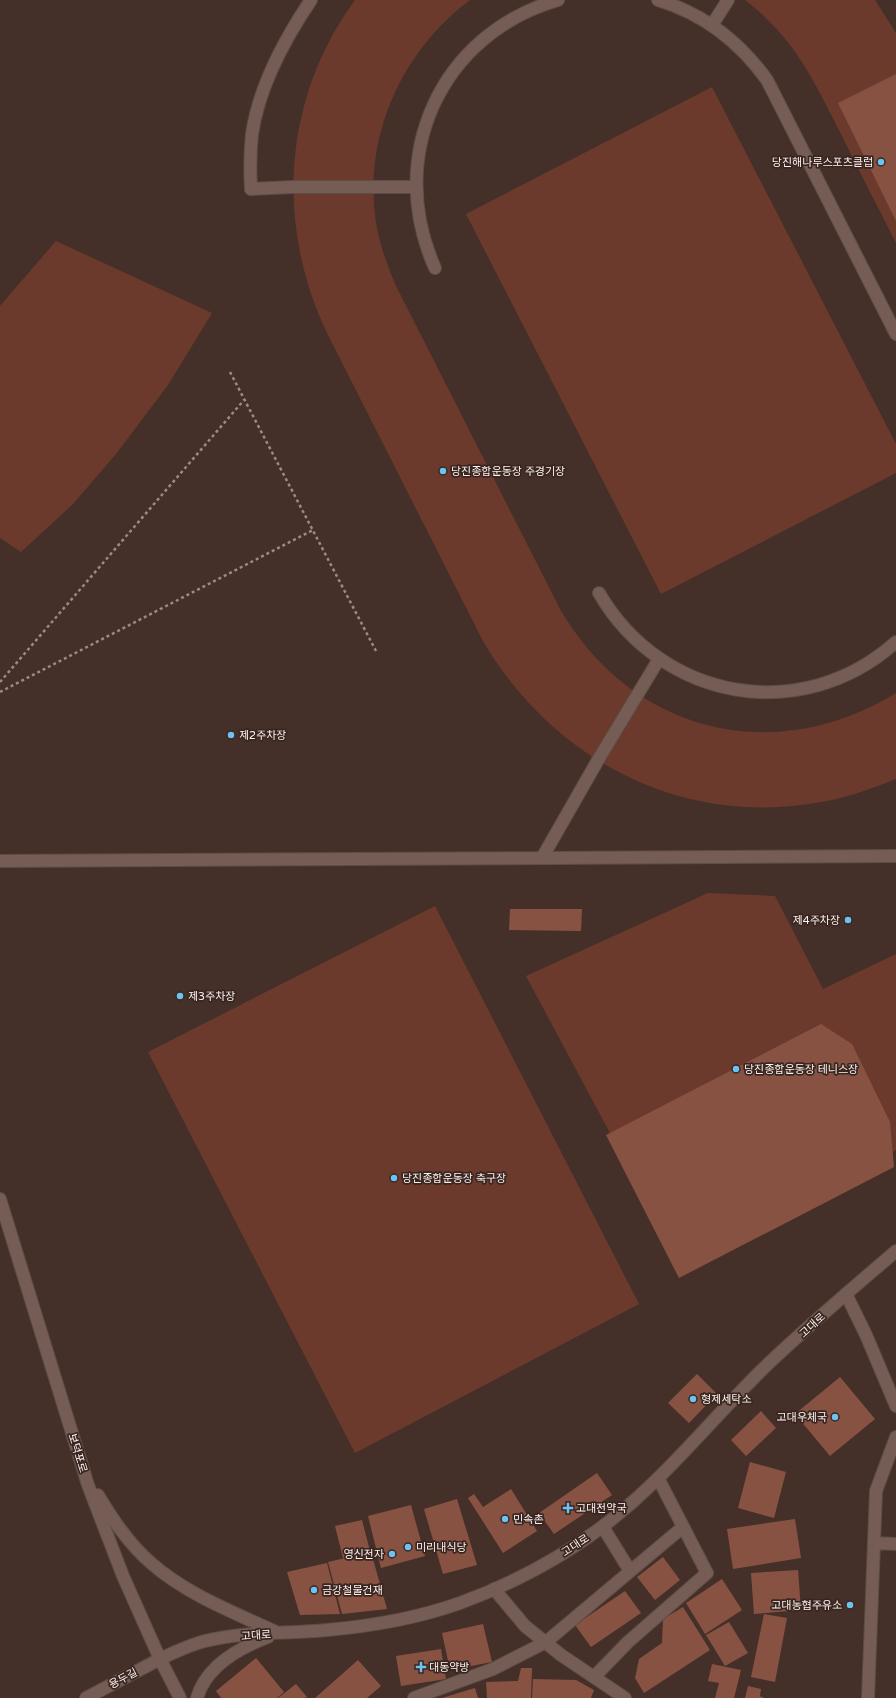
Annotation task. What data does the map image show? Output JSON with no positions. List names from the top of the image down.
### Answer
{
  "streets": {
    "street": ["고대로", "보덕포로", "용두길"]
  },
  "crossings": [
    ["고대로", "보덕포로"],
    ["고대로", "용두길"],
    ["보덕포로", "용두길"]
  ],
  "places": {
    "other": [
      "당진해나루스포츠클럽",
      "당진종합운동장 주경기장",
      "제2주차장",
      "제4주차장",
      "제3주차장",
      "당진종합운동장 테니스장",
      "당진종합운동장 축구장",
      "형제세탁소",
      "고대우체국",
      "민속촌",
      "미리내식당",
      "영신전자",
      "금강철물건재",
      "고대농협주유소"
    ],
    "health": ["고대전약국", "대동약방"]
  }
}
